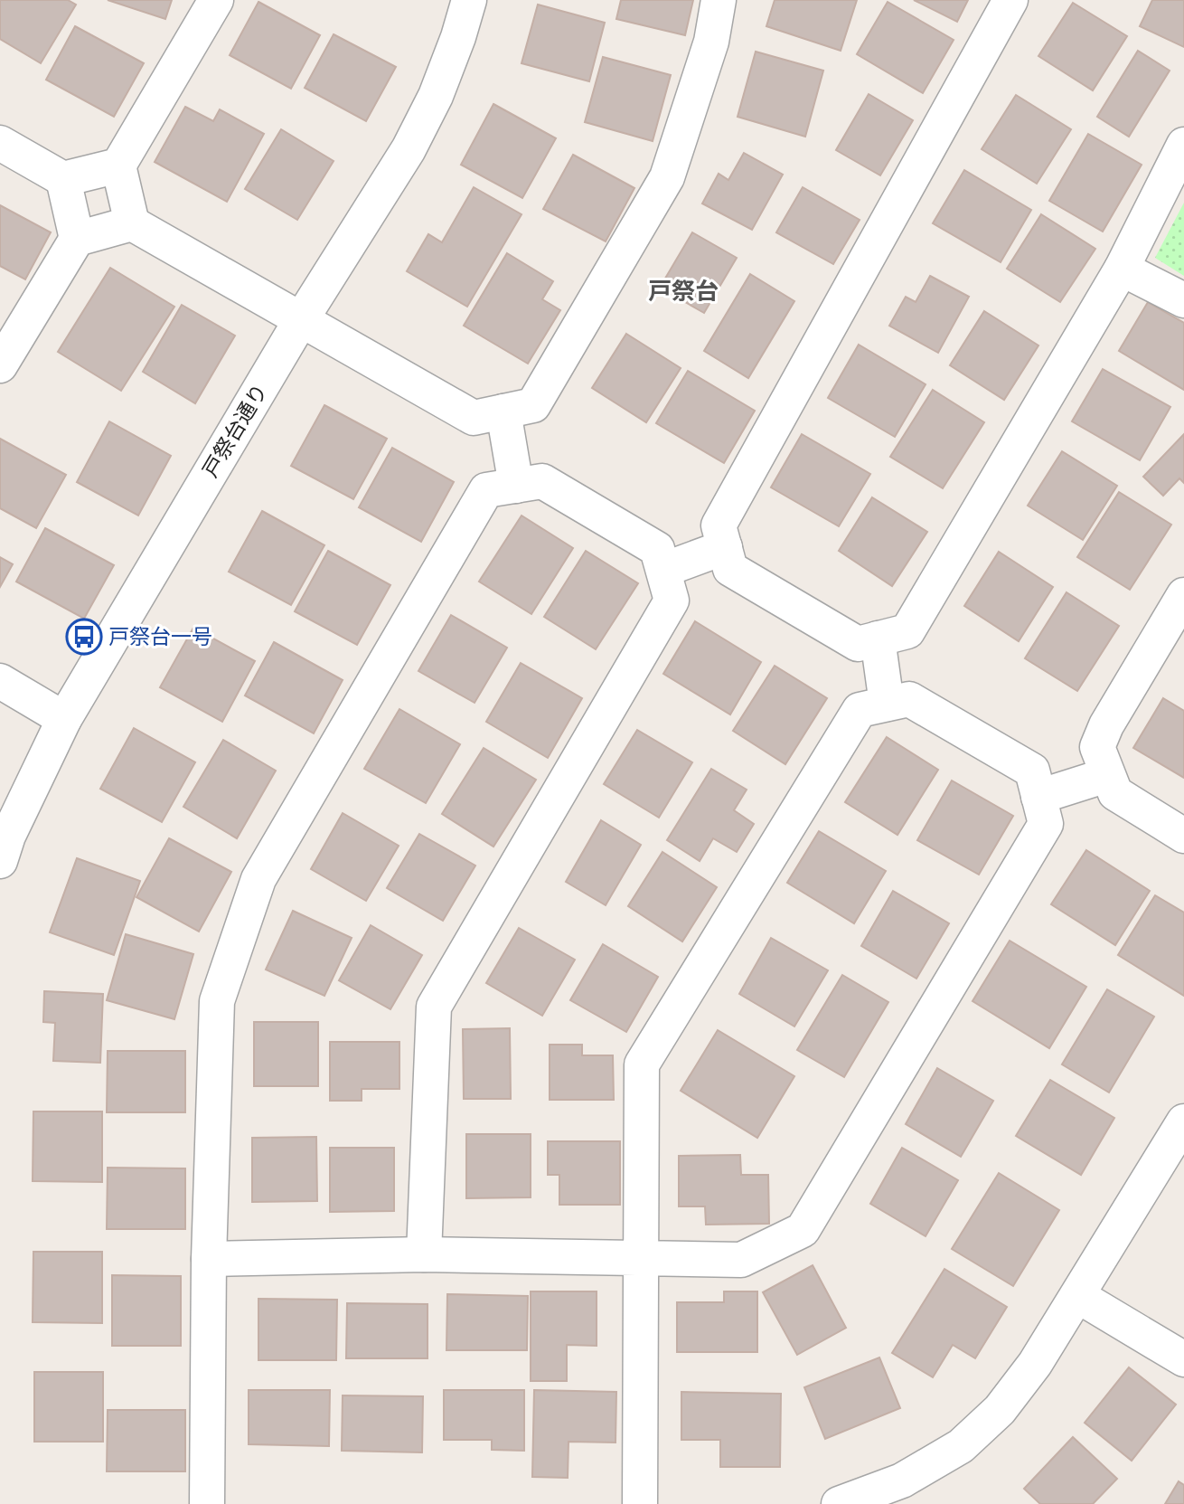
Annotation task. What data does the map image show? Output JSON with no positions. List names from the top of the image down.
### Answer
{
  "streets": {
    "street": ["戸祭台通り"]
  },
  "districts": ["戸祭台"],
  "places": {
    "bus stop": ["戸祭台一号"]
  }
}
